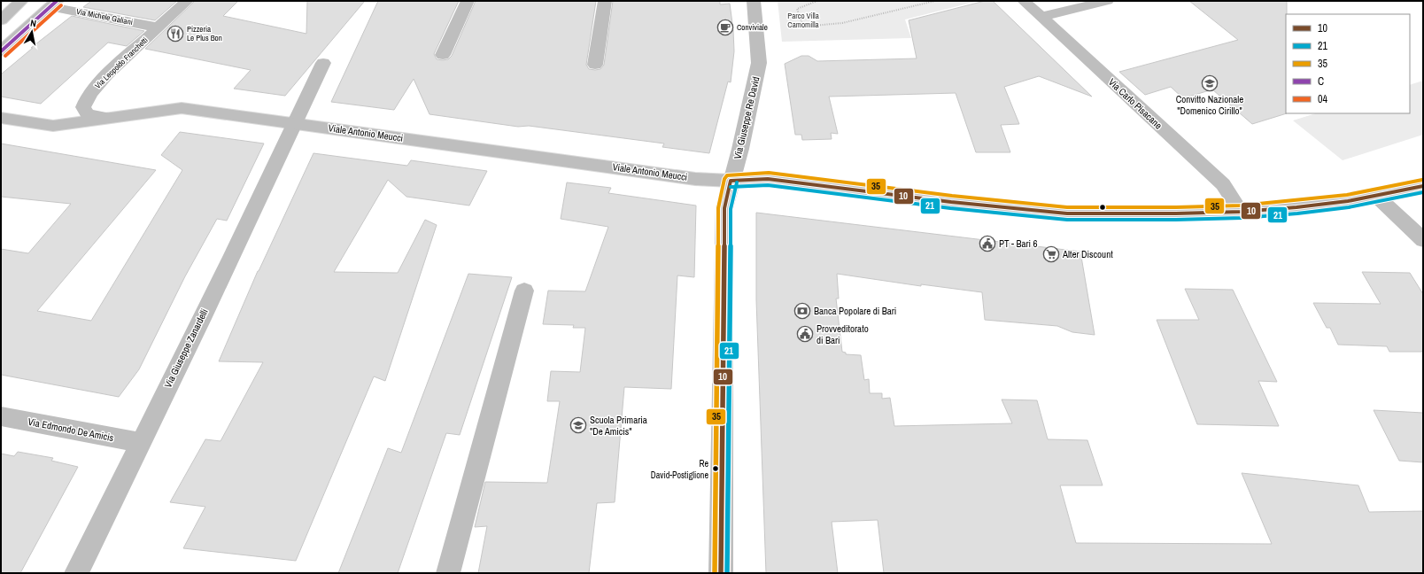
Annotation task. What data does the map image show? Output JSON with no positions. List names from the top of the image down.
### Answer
{
  "streets": {
    "street": [
      "Via Michele Galiani",
      "Via Leopoldo Franchetti",
      "Via Carlo Pisacane",
      "Via Giuseppe Re David",
      "Viale Antonio Meucci",
      "Via Giuseppe Zanardelli",
      "Via Edmondo De Amicis"
    ]
  },
  "crossings": [
    ["Via Michele Galiani", "Via Leopoldo Franchetti"],
    ["Via Leopoldo Franchetti", "Viale Antonio Meucci"],
    ["Via Carlo Pisacane", "Viale Antonio Meucci"],
    ["Via Giuseppe Re David", "Viale Antonio Meucci"],
    ["Viale Antonio Meucci", "Via Giuseppe Zanardelli"],
    ["Via Giuseppe Zanardelli", "Via Edmondo De Amicis"]
  ],
  "parks": ["Parco Villa Camomilla"],
  "places": {
    "cafe": ["Conviviale"],
    "restaurant": ["Pizzeria Le Plus Bon"],
    "school or university": ["Convitto Nazionale \"Domenico Cirillo\"", "Scuola Primaria \"De Amicis\""],
    "public building": ["PT - Bari 6", "Provveditorato di Bari"],
    "supermarket": ["Alter Discount"],
    "bank": ["Banca Popolare di Bari"],
    "other": ["Re David-Postiglione"]
  },
  "lines": [
    "transit line C",
    "transit line 04",
    "transit line 35",
    "transit line 10",
    "transit line 21"
  ],
  "legend": [
    "10",
    "21",
    "35",
    "C",
    "04"
  ],
  "north": "top"
}
